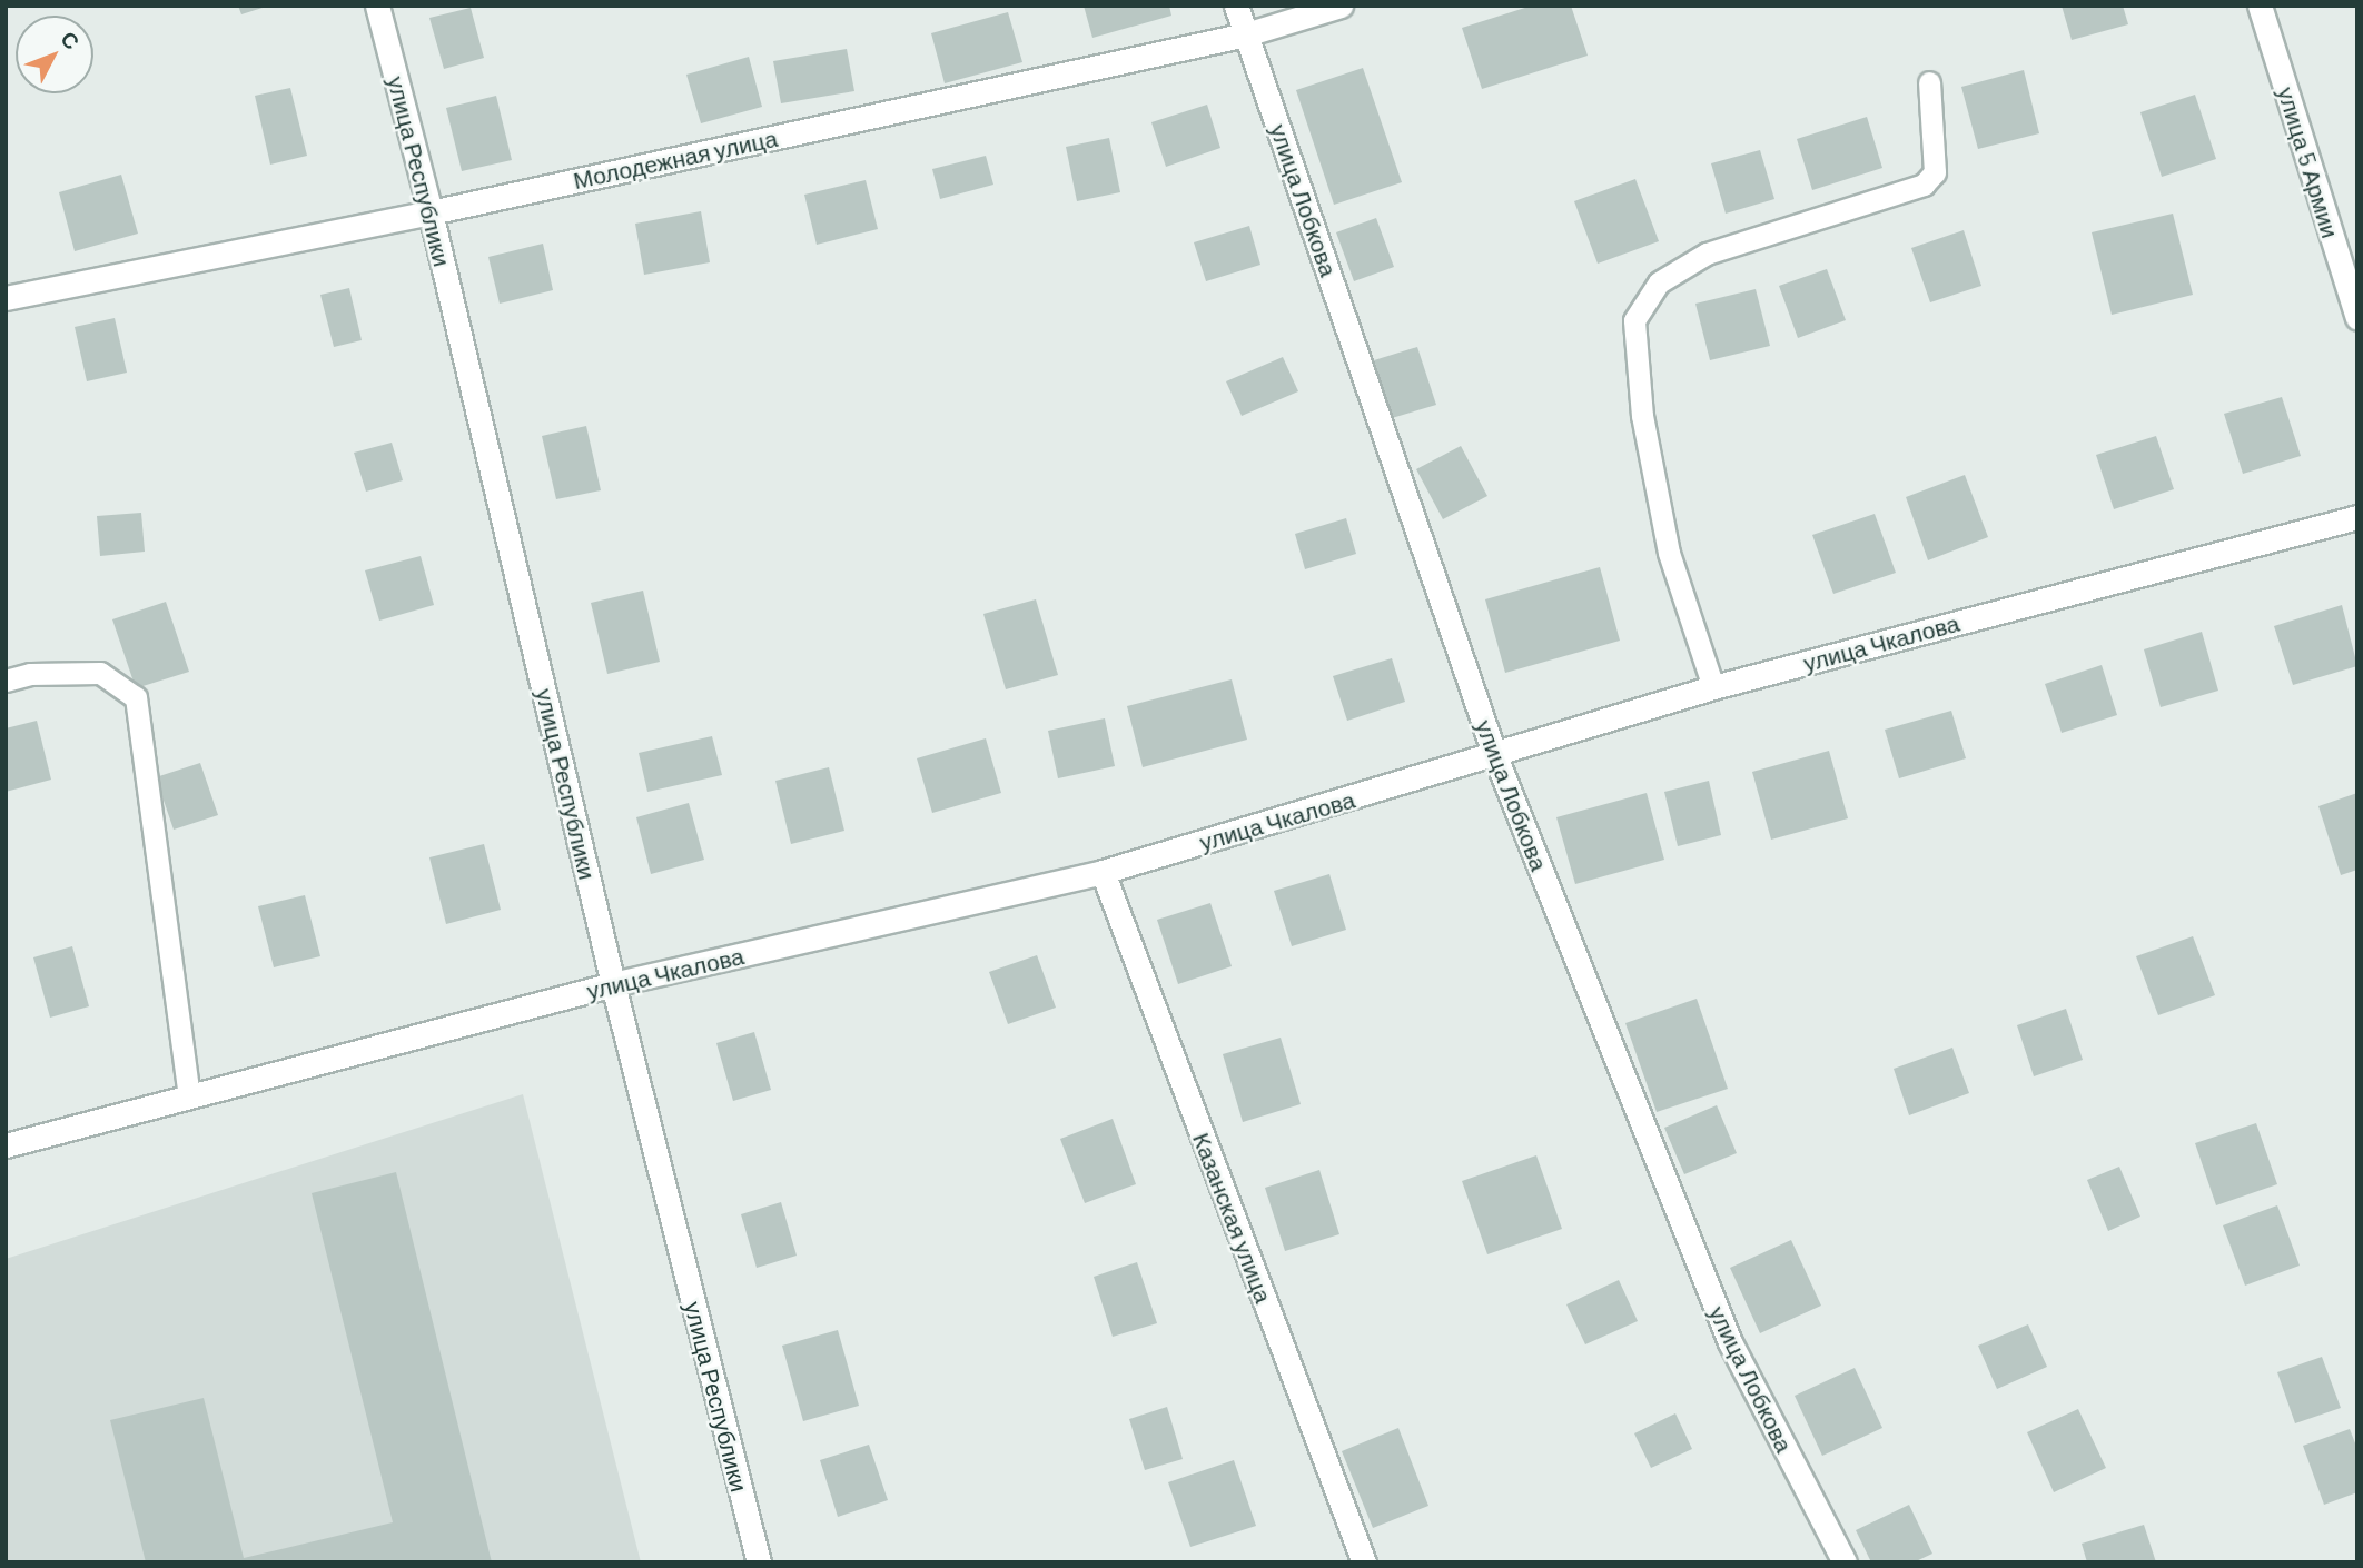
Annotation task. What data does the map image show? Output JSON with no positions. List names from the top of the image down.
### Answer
{
  "streets": {
    "street": [
      "Молодежная улица",
      "улица 5 Армии",
      "улица Республики",
      "улица Лобкова",
      "улица Чкалова",
      "Казанская улица"
    ]
  },
  "crossings": [
    ["Молодежная улица", "улица Республики"],
    ["Молодежная улица", "улица Лобкова"],
    ["улица Республики", "улица Чкалова"],
    ["улица Лобкова", "улица Чкалова"],
    ["улица Чкалова", "Казанская улица"]
  ],
  "north": "top right"
}
